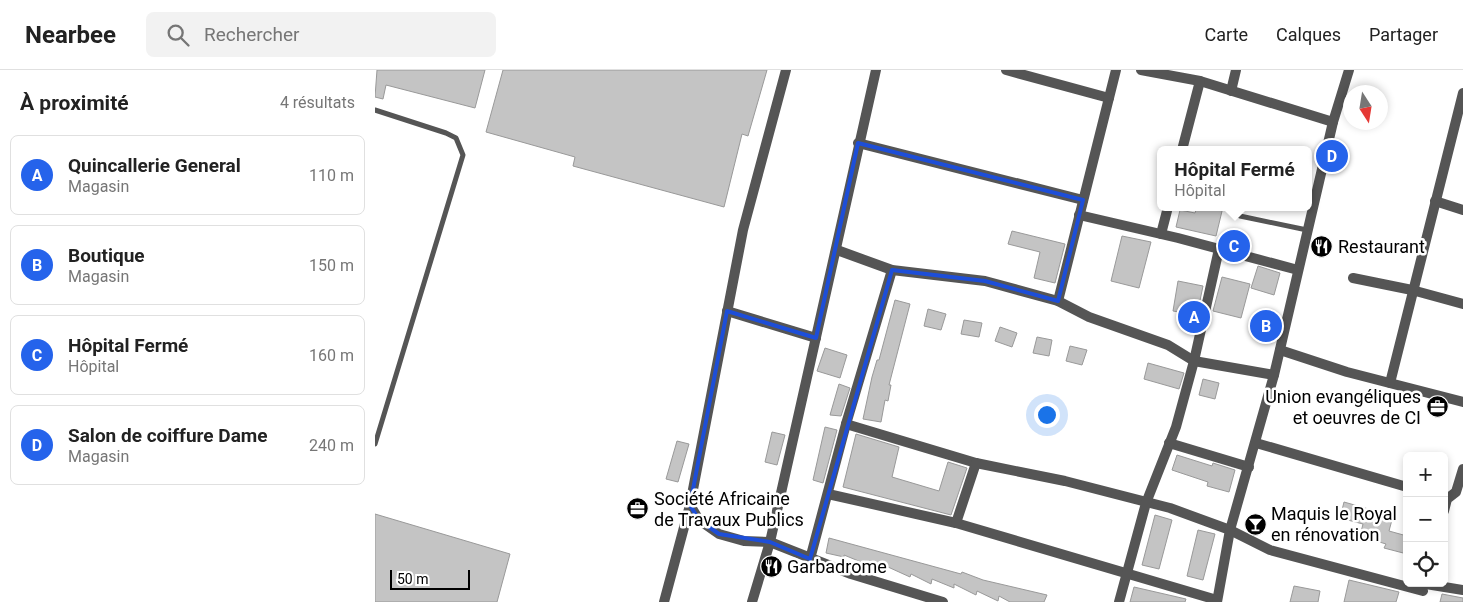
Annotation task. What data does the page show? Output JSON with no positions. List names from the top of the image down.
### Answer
{
  "places": {
    "restaurant": ["Restaurant", "Garbadrome"],
    "office": ["Union evangéliques et oeuvres de CI", "Société Africaine de Travaux Publics"],
    "bar": ["Maquis le Royal en rénovation"]
  },
  "scale_bar": "50 m",
  "north": "bottom",
  "page": {
    "header": "Nearbee",
    "search": "Rechercher",
    "nav": ["Carte", "Calques", "Partager"],
    "heading": ["À proximité", "4 résultats"],
    "list": [
      {
        "mark": "A",
        "name": "Quincallerie General",
        "note": "Magasin",
        "value": "110 m"
      },
      {
        "mark": "B",
        "name": "Boutique",
        "note": "Magasin",
        "value": "150 m"
      },
      {
        "mark": "C",
        "name": "Hôpital Fermé",
        "note": "Hôpital",
        "value": "160 m"
      },
      {
        "mark": "D",
        "name": "Salon de coiffure Dame",
        "note": "Magasin",
        "value": "240 m"
      }
    ],
    "pins": [
      "D",
      "C",
      "A",
      "B"
    ],
    "popup": ["Hôpital Fermé", "Hôpital"],
    "map_buttons": ["+", "−"],
    "scale": "50 m"
  }
}
